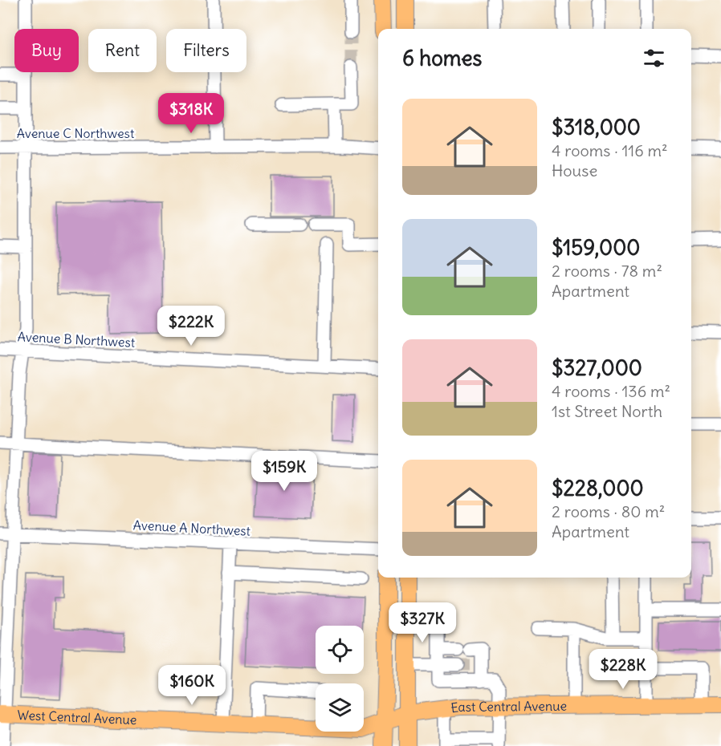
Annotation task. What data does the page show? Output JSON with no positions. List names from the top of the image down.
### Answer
{
  "streets": {
    "main road": ["East Central Avenue", "West Central Avenue"],
    "street": ["Avenue C Northwest", "Avenue B Northwest", "Avenue A Northwest"]
  },
  "crossings": [
    ["East Central Avenue", "West Central Avenue"]
  ],
  "page": {
    "chip": ["Buy", "Rent", "Filters"],
    "heading": "6 homes",
    "list": [
      {
        "name": "$318,000",
        "note": "4 rooms · 116 m² · House"
      },
      {
        "name": "$159,000",
        "note": "2 rooms · 78 m² · Apartment"
      },
      {
        "name": "$327,000",
        "note": "4 rooms · 136 m² · 1st Street North"
      },
      {
        "name": "$228,000",
        "note": "2 rooms · 80 m² · Apartment"
      }
    ],
    "price": [
      "$318K",
      "$222K",
      "$159K",
      "$327K",
      "$228K",
      "$160K"
    ]
  }
}
